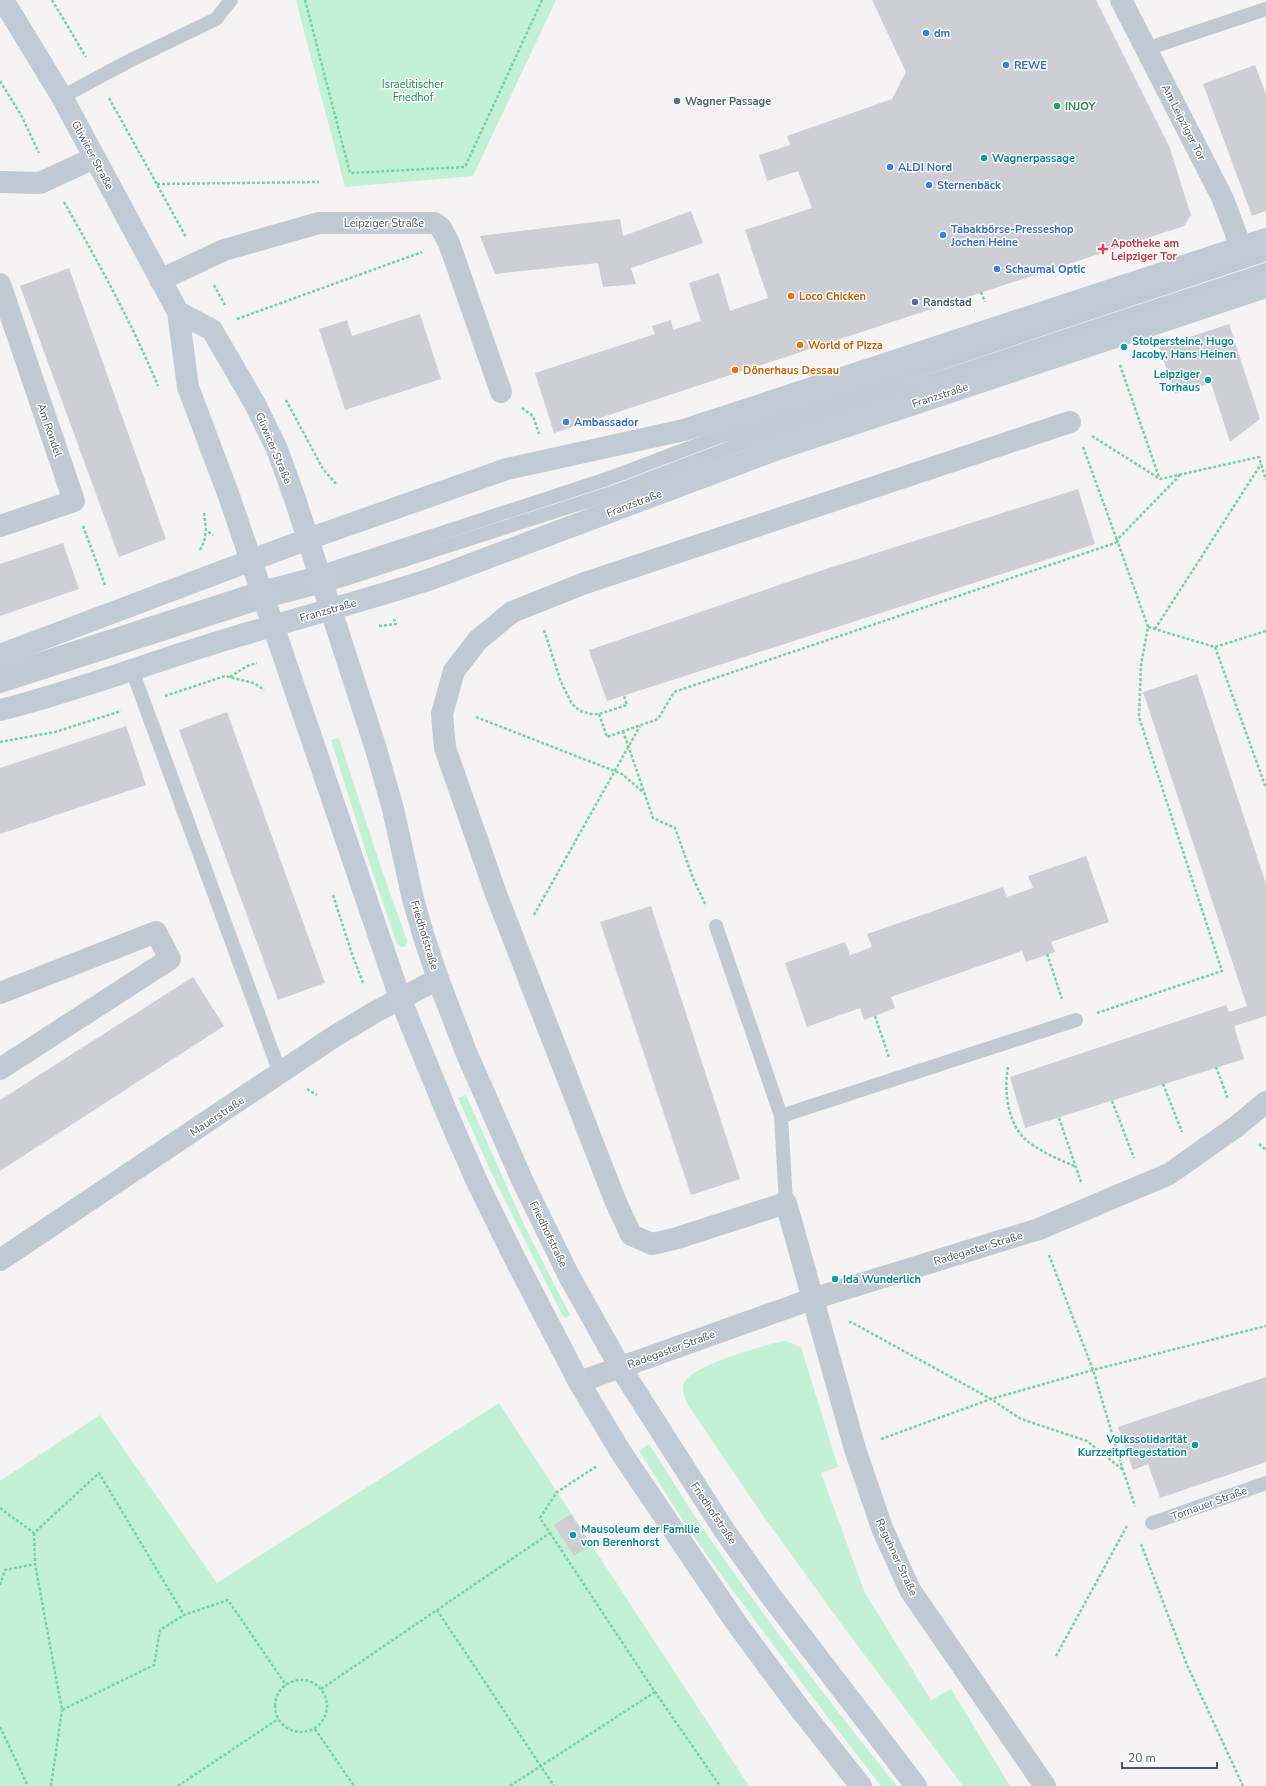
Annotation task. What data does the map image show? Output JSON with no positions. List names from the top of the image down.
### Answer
{
  "streets": {
    "main road": ["Gliwicer Straße", "Franzstraße", "Friedhofstraße"],
    "street": [
      "Am Leipziger Tor",
      "Leipziger Straße",
      "Am Rondel",
      "Mauerstraße",
      "Radegaster Straße",
      "Raguhner Straße"
    ],
    "lane": ["Tornauer Straße"]
  },
  "crossings": [
    ["Gliwicer Straße", "Leipziger Straße"],
    ["Gliwicer Straße", "Franzstraße"],
    ["Gliwicer Straße", "Friedhofstraße"],
    ["Franzstraße", "Friedhofstraße"],
    ["Friedhofstraße", "Mauerstraße"],
    ["Friedhofstraße", "Radegaster Straße"],
    ["Radegaster Straße", "Raguhner Straße"]
  ],
  "parks": ["Israelitischer Friedhof"],
  "places": {
    "other": [
      "dm",
      "REWE",
      "Wagner Passage",
      "INJOY",
      "Wagnerpassage",
      "ALDI Nord",
      "Sternenbäck",
      "Tabakbörse-Presseshop Jochen Heine",
      "Schaumal Optic",
      "Loco Chicken",
      "Randstad",
      "World of Pizza",
      "Stolpersteine, Hugo Jacoby, Hans Heinen",
      "Dönerhaus Dessau",
      "Leipziger Torhaus",
      "Ambassador",
      "Ida Wunderlich",
      "Volkssolidarität Kurzzeitpflegestation",
      "Mausoleum der Familie von Berenhorst"
    ],
    "health": ["Apotheke am Leipziger Tor"]
  },
  "scale_bar": "20 m"
}
